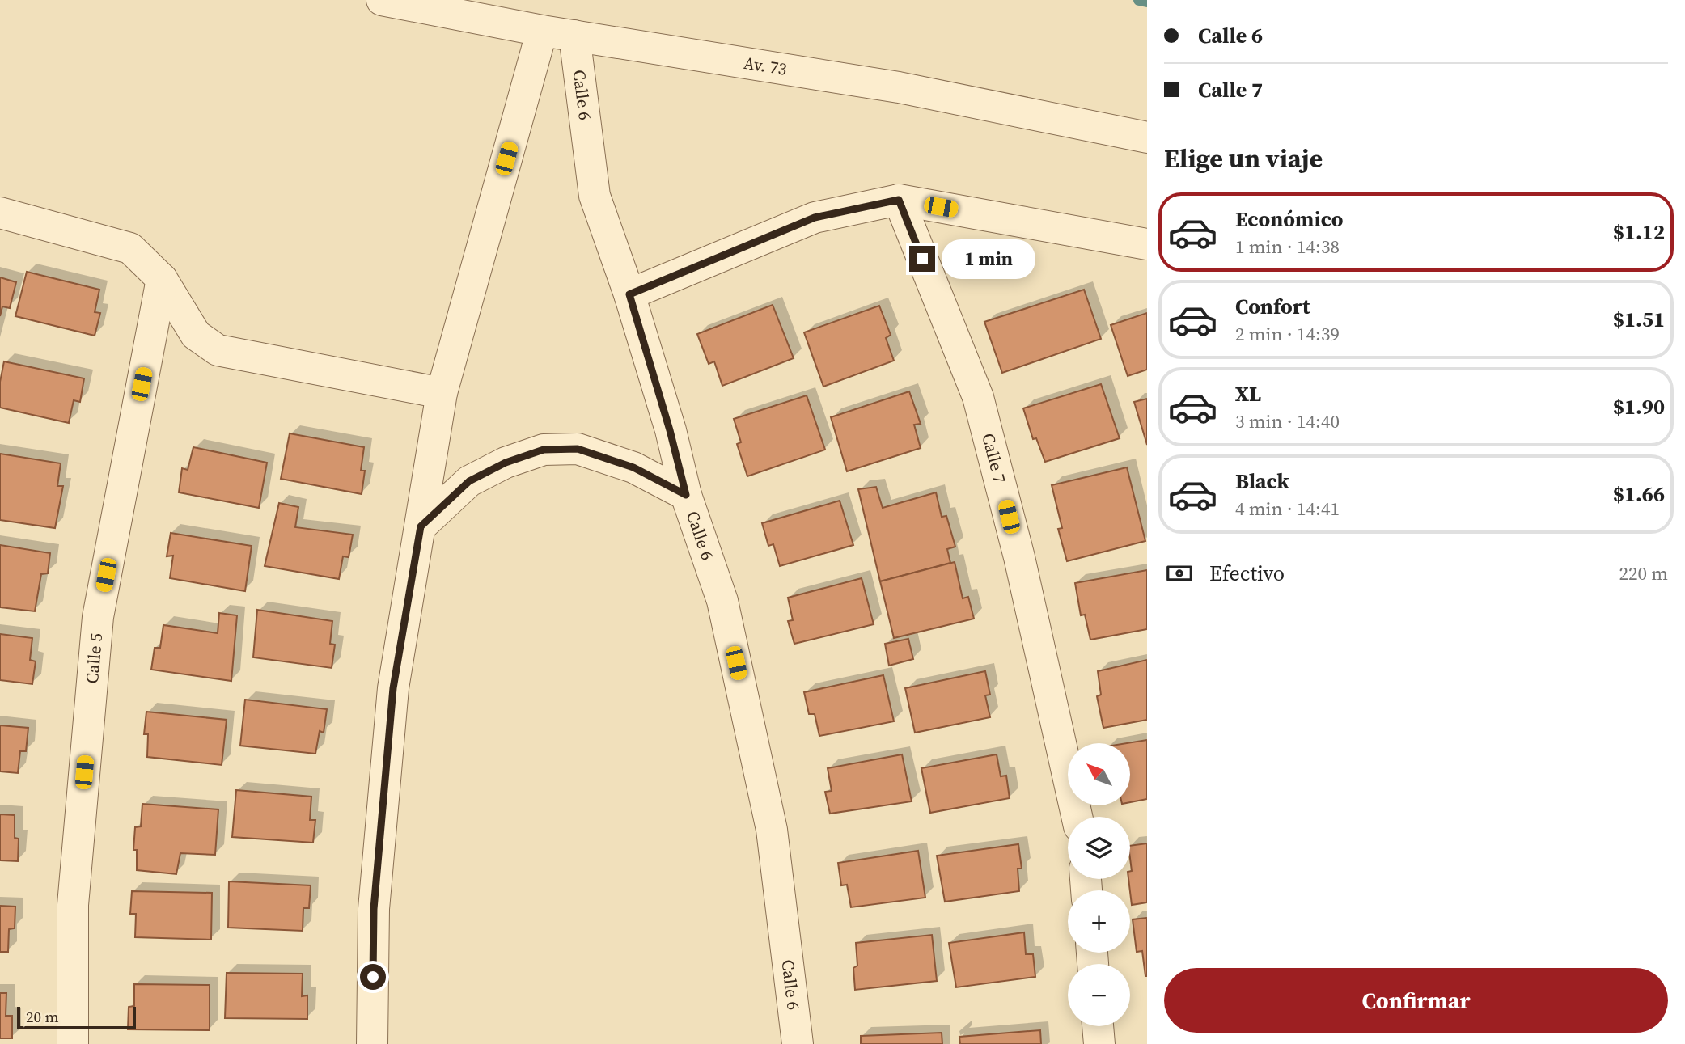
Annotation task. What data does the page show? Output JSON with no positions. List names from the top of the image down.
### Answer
{
  "streets": {
    "street": [
      "Av. 73",
      "Calle 6",
      "Calle 7",
      "Calle 5"
    ]
  },
  "crossings": [
    ["Av. 73", "Calle 6"]
  ],
  "scale_bar": "20 m",
  "north": "top left",
  "page": {
    "banner": ["Calle 6", "Calle 7"],
    "heading": "Elige un viaje",
    "list": [
      {
        "name": "Económico",
        "note": "1 min · 14:38",
        "value": "$1.12"
      },
      {
        "name": "Confort",
        "note": "2 min · 14:39",
        "value": "$1.51"
      },
      {
        "name": "XL",
        "note": "3 min · 14:40",
        "value": "$1.90"
      },
      {
        "name": "Black",
        "note": "4 min · 14:41",
        "value": "$1.66"
      }
    ],
    "bubble": "1 min",
    "pay": ["Efectivo", "220 m"],
    "map_buttons": ["+", "−"],
    "buttons": "Confirmar",
    "scale": "20 m"
  }
}
